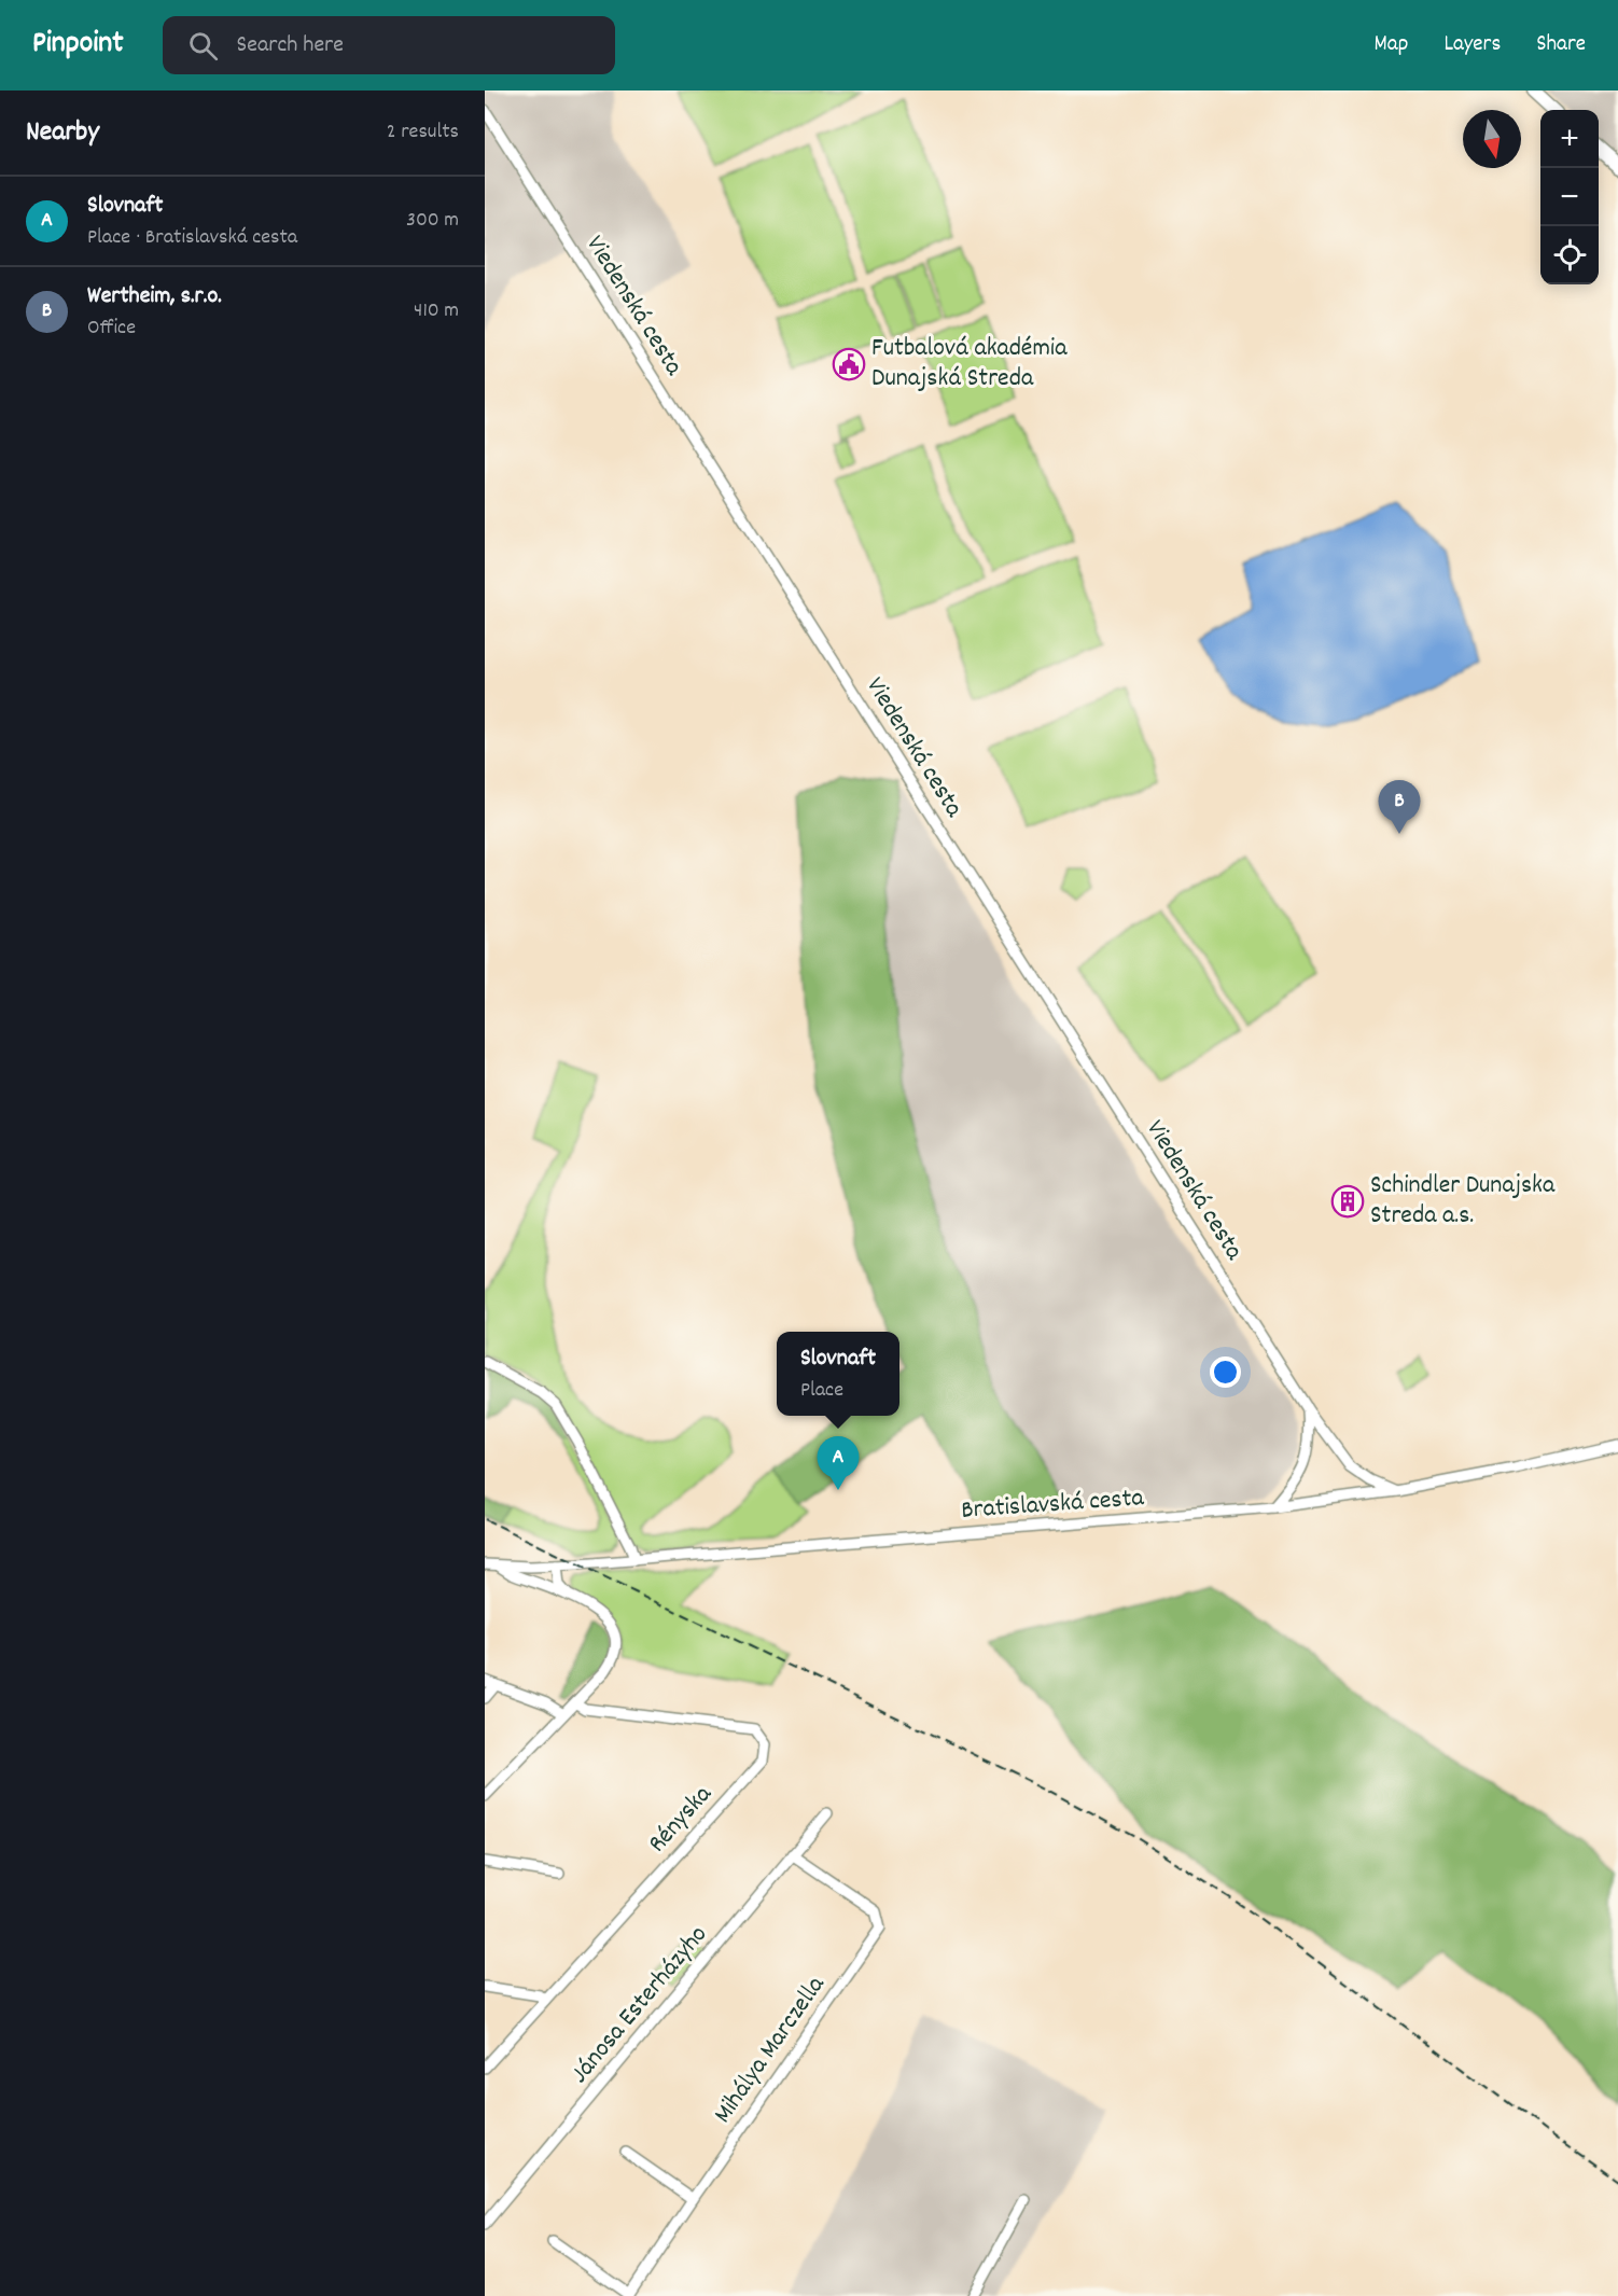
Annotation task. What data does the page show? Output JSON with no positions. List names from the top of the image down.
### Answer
{
  "streets": {
    "street": [
      "Viedenská cesta",
      "Bratislavská cesta",
      "Rényska",
      "Jánosa Esterházyho",
      "Mihálya Marczella"
    ]
  },
  "crossings": [
    ["Viedenská cesta", "Bratislavská cesta"],
    ["Jánosa Esterházyho", "Mihálya Marczella"]
  ],
  "places": {
    "public building": ["Futbalová akadémia Dunajská Streda"],
    "building": ["Schindler Dunajska Streda a.s."]
  },
  "north": "bottom",
  "page": {
    "header": "Pinpoint",
    "search": "Search here",
    "nav": ["Map", "Layers", "Share"],
    "heading": ["Nearby", "2 results"],
    "map_buttons": ["+", "−"],
    "list": [
      {
        "mark": "A",
        "name": "Slovnaft",
        "note": "Place · Bratislavská cesta",
        "value": "300 m"
      },
      {
        "mark": "B",
        "name": "Wertheim, s.r.o.",
        "note": "Office",
        "value": "410 m"
      }
    ],
    "pins": ["B", "A"],
    "popup": ["Slovnaft", "Place"]
  }
}
